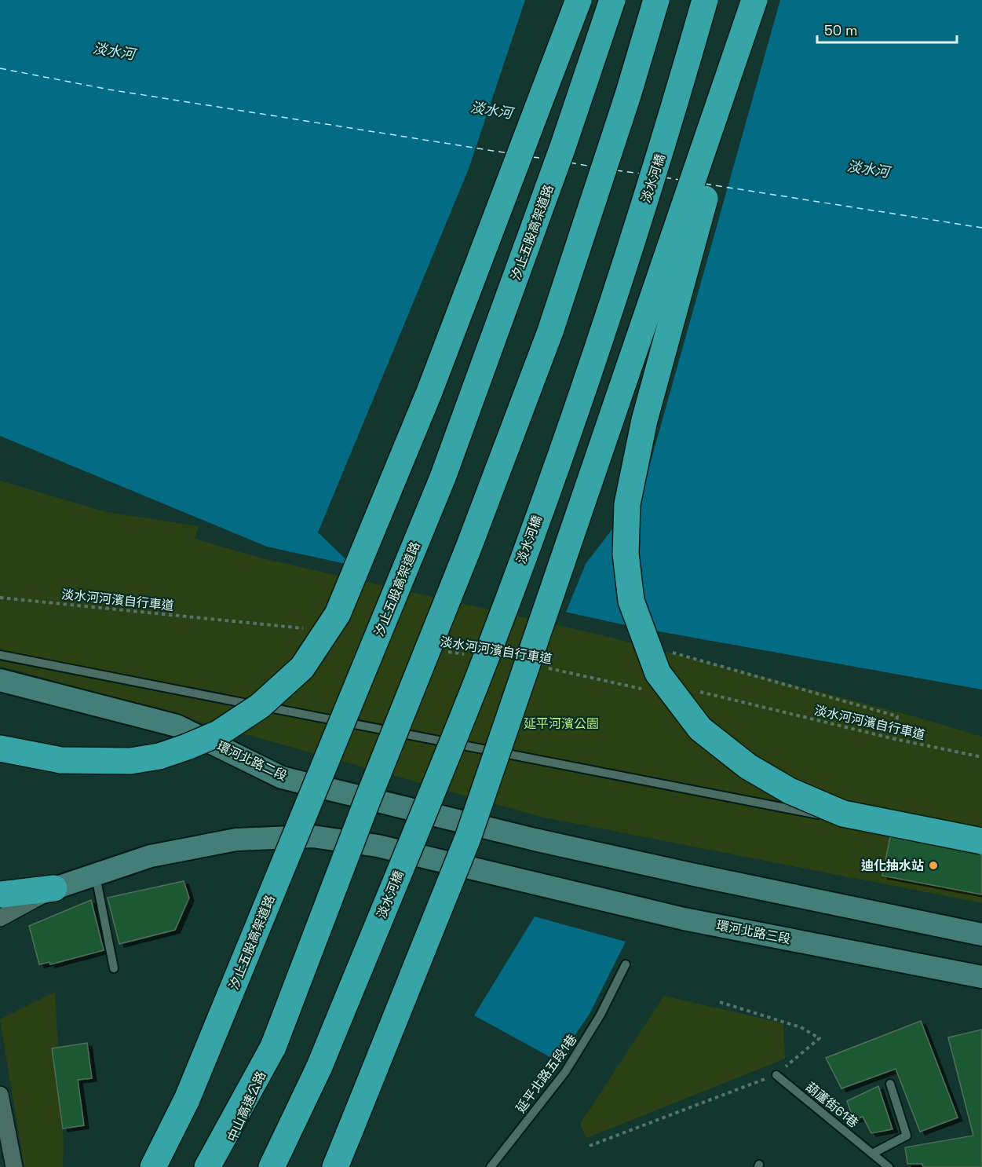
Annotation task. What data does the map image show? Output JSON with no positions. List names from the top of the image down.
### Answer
{
  "streets": {
    "highway": ["淡水河橋", "汐止五股高架道路", "中山高速公路"],
    "main road": ["環河北路二段", "環河北路三段"],
    "lane": ["延平北路五段1巷", "葫蘆街61巷"],
    "path": ["淡水河河濱自行車道"]
  },
  "water": ["淡水河"],
  "parks": ["延平河濱公園"],
  "places": ["迪化抽水站"],
  "scale_bar": "50 m"
}
